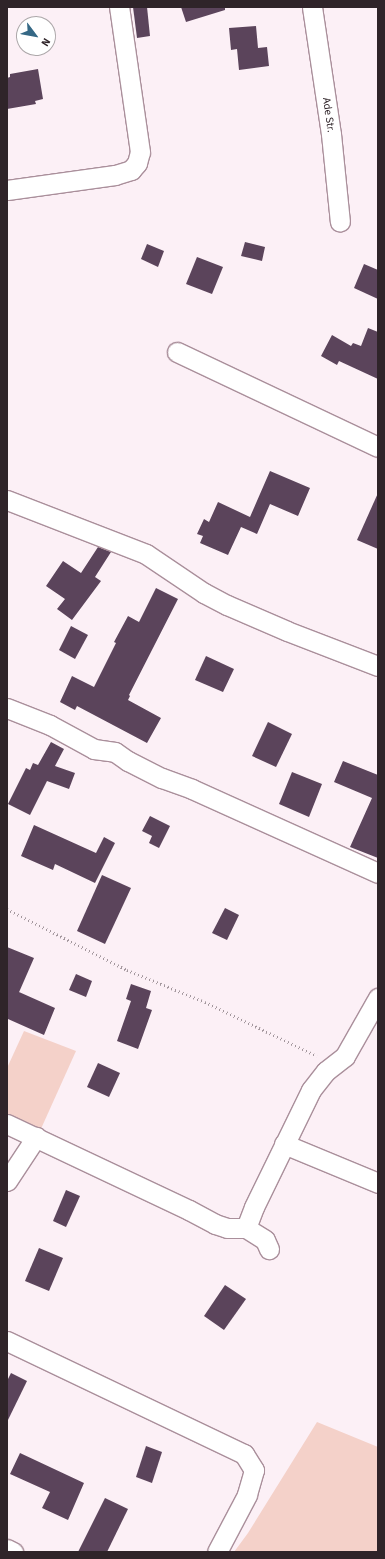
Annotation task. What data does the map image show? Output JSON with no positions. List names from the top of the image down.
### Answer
{
  "streets": {
    "street": ["Ade Str."]
  },
  "north": "bottom right"
}
